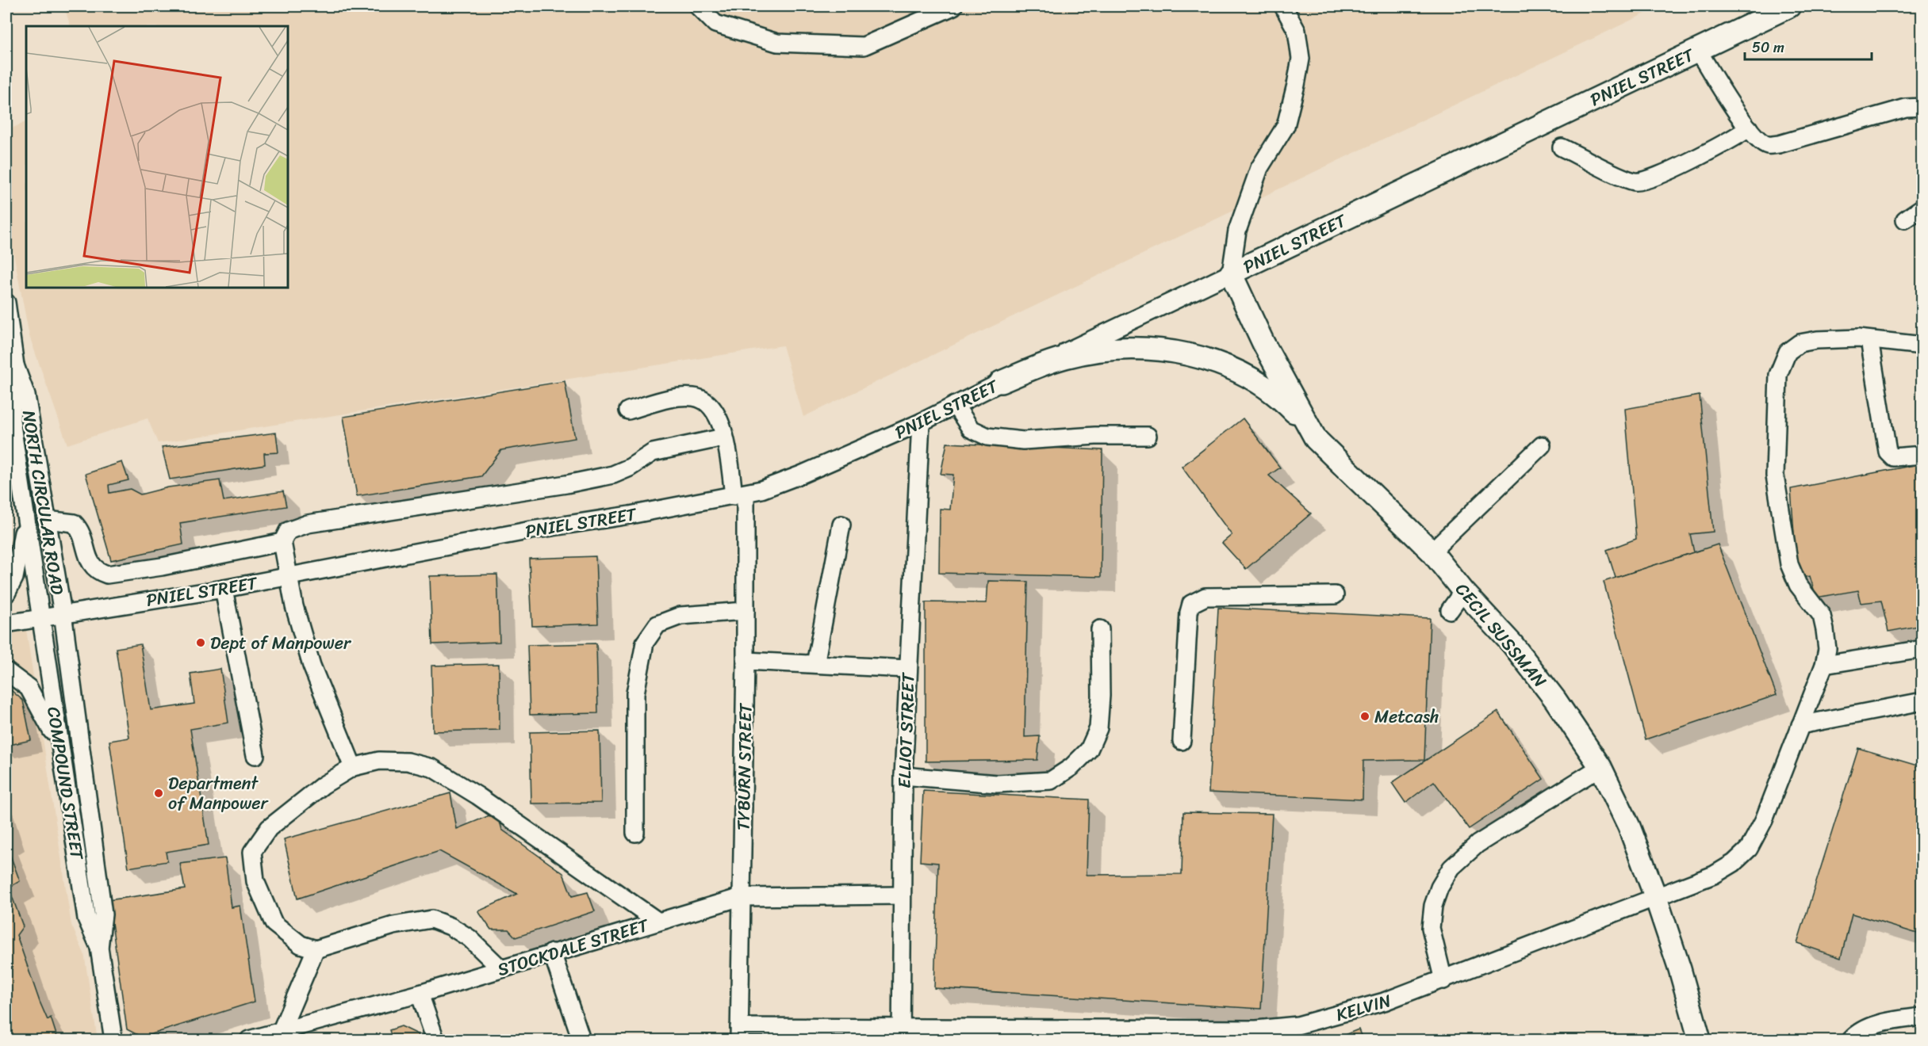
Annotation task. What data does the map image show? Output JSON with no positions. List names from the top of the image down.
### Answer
{
  "streets": {
    "main road": ["PNIEL STREET", "CECIL SUSSMAN"],
    "street": [
      "NORTH CIRCULAR ROAD",
      "ELLIOT STREET",
      "TYBURN STREET",
      "COMPOUND STREET",
      "STOCKDALE STREET",
      "KELVIN"
    ]
  },
  "crossings": [
    ["PNIEL STREET", "NORTH CIRCULAR ROAD"],
    ["PNIEL STREET", "CECIL SUSSMAN"],
    ["PNIEL STREET", "ELLIOT STREET"],
    ["PNIEL STREET", "TYBURN STREET"],
    ["PNIEL STREET", "COMPOUND STREET"],
    ["NORTH CIRCULAR ROAD", "COMPOUND STREET"],
    ["CECIL SUSSMAN", "KELVIN"],
    ["ELLIOT STREET", "STOCKDALE STREET"],
    ["ELLIOT STREET", "KELVIN"],
    ["TYBURN STREET", "STOCKDALE STREET"],
    ["TYBURN STREET", "KELVIN"]
  ],
  "places": ["Dept of Manpower", "Metcash", "Department of Manpower"],
  "scale_bar": "50 m"
}
